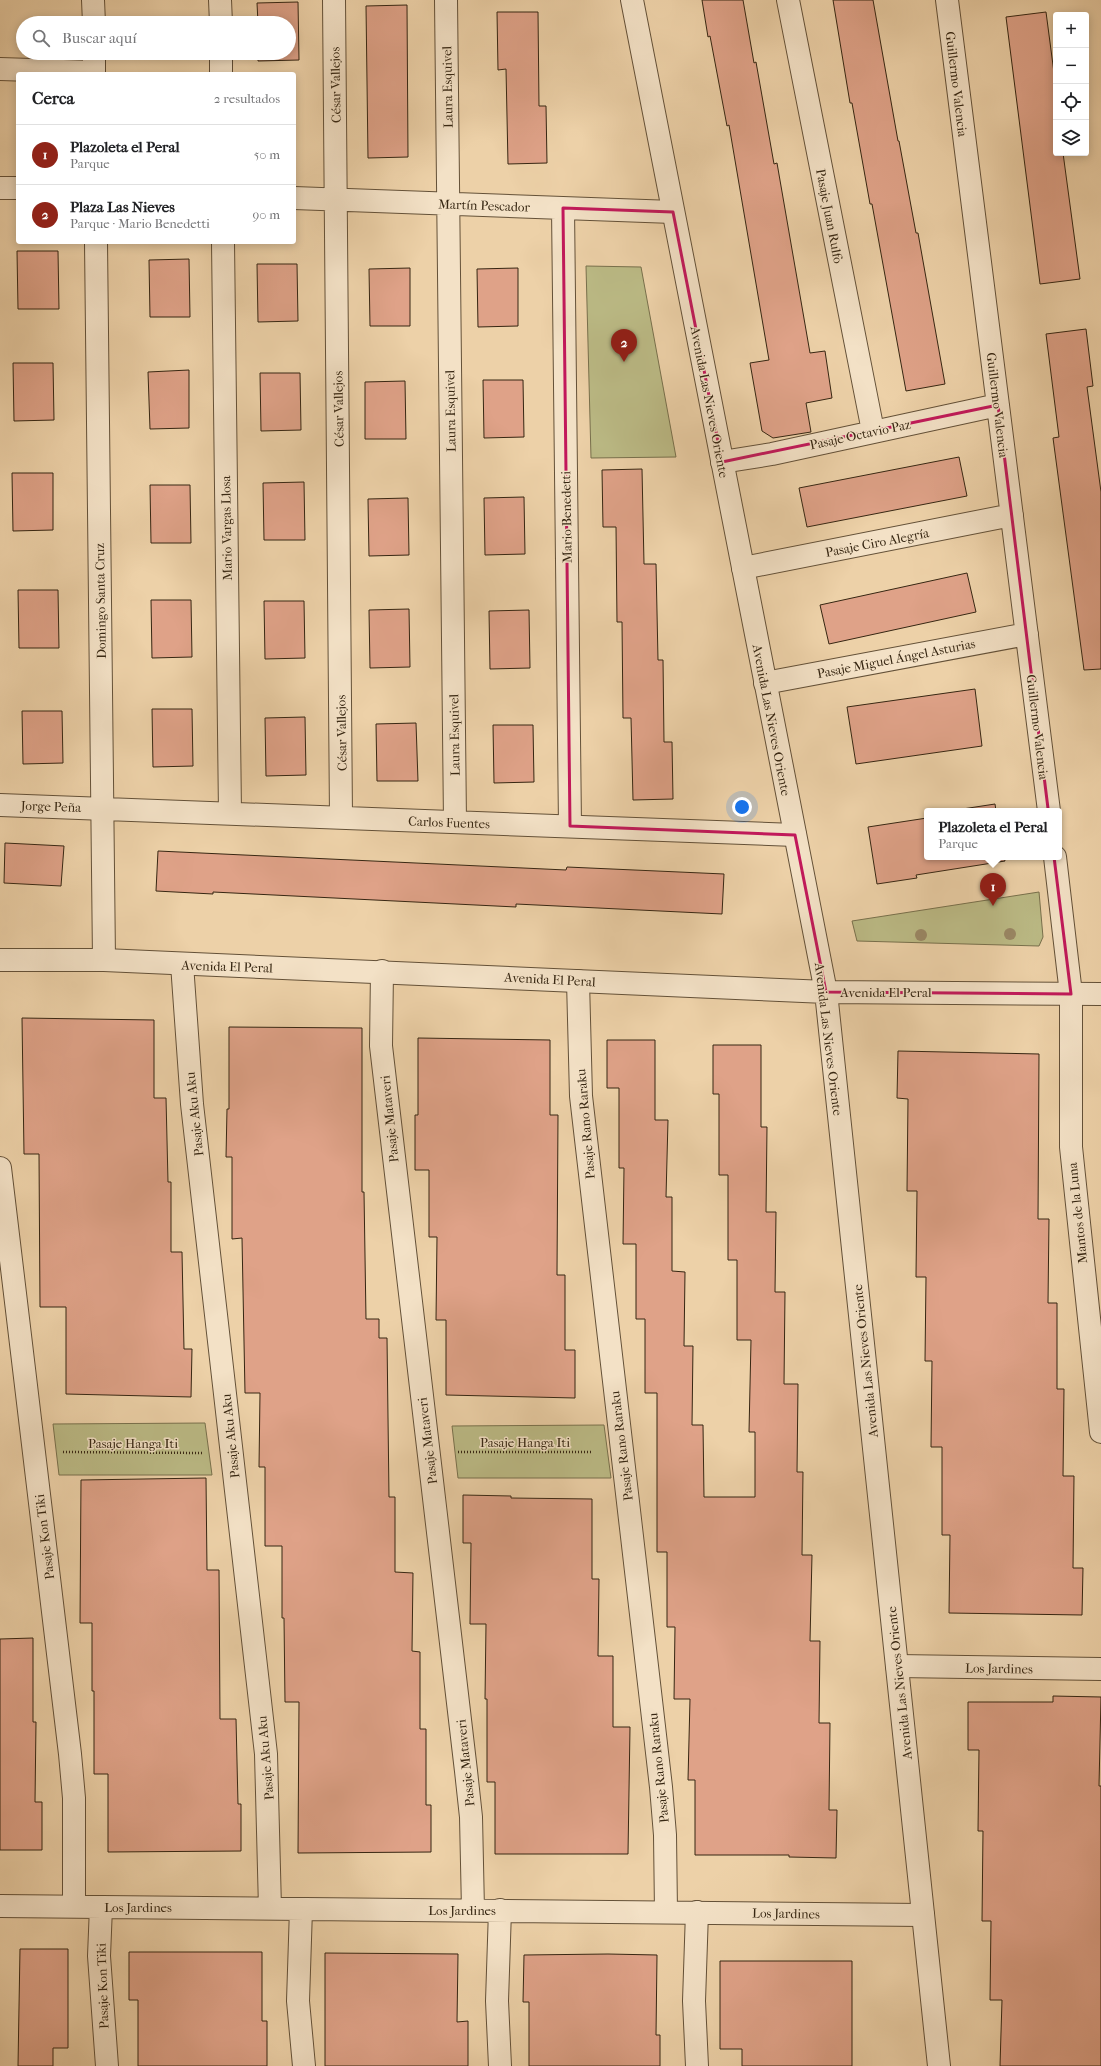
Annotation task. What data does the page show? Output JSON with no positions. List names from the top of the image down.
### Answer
{
  "streets": {
    "street": [
      "Guillermo Valencia",
      "César Vallejos",
      "Laura Esquivel",
      "Martín Pescador",
      "Pasaje Juan Rulfo",
      "Avenida Las Nieves Oriente",
      "Pasaje Octavio Paz",
      "Mario Benedetti",
      "Mario Vargas Llosa",
      "Pasaje Ciro Alegría",
      "Domingo Santa Cruz",
      "Pasaje Miguel Ángel Asturias",
      "Jorge Peña",
      "Carlos Fuentes",
      "Avenida El Peral",
      "Pasaje Aku Aku",
      "Pasaje Mataveri",
      "Pasaje Rano Raraku",
      "Mantos de la Luna",
      "Pasaje Kon Tiki",
      "Los Jardines"
    ],
    "path": ["Pasaje Hanga Iti"]
  },
  "crossings": [
    ["Guillermo Valencia", "Pasaje Octavio Paz"],
    ["Guillermo Valencia", "Pasaje Ciro Alegría"],
    ["Guillermo Valencia", "Pasaje Miguel Ángel Asturias"],
    ["César Vallejos", "Martín Pescador"],
    ["César Vallejos", "Carlos Fuentes"],
    ["Laura Esquivel", "Martín Pescador"],
    ["Laura Esquivel", "Carlos Fuentes"],
    ["Martín Pescador", "Avenida Las Nieves Oriente"],
    ["Martín Pescador", "Mario Benedetti"],
    ["Pasaje Juan Rulfo", "Pasaje Octavio Paz"],
    ["Avenida Las Nieves Oriente", "Pasaje Octavio Paz"],
    ["Avenida Las Nieves Oriente", "Pasaje Ciro Alegría"],
    ["Avenida Las Nieves Oriente", "Pasaje Miguel Ángel Asturias"],
    ["Avenida Las Nieves Oriente", "Carlos Fuentes"],
    ["Avenida Las Nieves Oriente", "Avenida El Peral"],
    ["Avenida Las Nieves Oriente", "Los Jardines"],
    ["Mario Benedetti", "Carlos Fuentes"],
    ["Mario Vargas Llosa", "Carlos Fuentes"],
    ["Domingo Santa Cruz", "Jorge Peña"],
    ["Domingo Santa Cruz", "Carlos Fuentes"],
    ["Domingo Santa Cruz", "Avenida El Peral"],
    ["Jorge Peña", "Carlos Fuentes"],
    ["Avenida El Peral", "Pasaje Aku Aku"],
    ["Avenida El Peral", "Pasaje Mataveri"],
    ["Avenida El Peral", "Pasaje Rano Raraku"],
    ["Avenida El Peral", "Mantos de la Luna"],
    ["Pasaje Aku Aku", "Pasaje Hanga Iti"],
    ["Pasaje Aku Aku", "Los Jardines"],
    ["Pasaje Mataveri", "Pasaje Hanga Iti"],
    ["Pasaje Mataveri", "Los Jardines"],
    ["Pasaje Rano Raraku", "Pasaje Hanga Iti"],
    ["Pasaje Rano Raraku", "Los Jardines"],
    ["Pasaje Hanga Iti", "Pasaje Kon Tiki"],
    ["Pasaje Kon Tiki", "Los Jardines"]
  ],
  "page": {
    "map_buttons": ["+", "−"],
    "search": "Buscar aquí",
    "heading": ["Cerca", "2 resultados"],
    "list": [
      {
        "mark": "1",
        "name": "Plazoleta el Peral",
        "note": "Parque",
        "value": "50 m"
      },
      {
        "mark": "2",
        "name": "Plaza Las Nieves",
        "note": "Parque · Mario Benedetti",
        "value": "90 m"
      }
    ],
    "pins": ["2", "1"],
    "popup": ["Plazoleta el Peral", "Parque"]
  }
}
